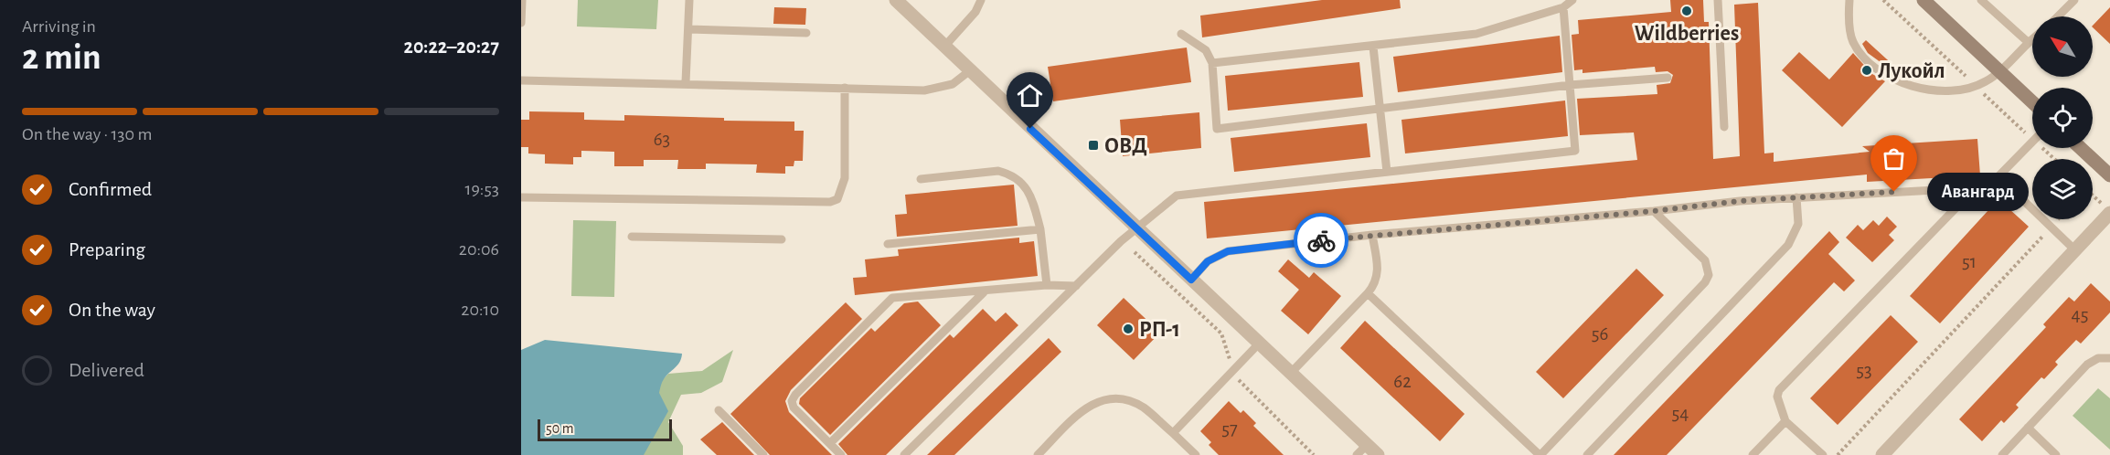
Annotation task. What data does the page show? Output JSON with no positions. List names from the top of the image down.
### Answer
{
  "places": {
    "other": [
      "Wildberries",
      "Лукойл",
      "Авангард",
      "РП-1"
    ],
    "transit": ["ОВД"]
  },
  "house_numbers": [
    "63",
    "51",
    "45",
    "56",
    "53",
    "62",
    "54",
    "57"
  ],
  "scale_bar": "50 m",
  "north": "top left",
  "page": {
    "heading": ["2 min", "Arriving in", "20:22–20:27"],
    "bar": "On the way · 130 m",
    "list": [
      ["Confirmed", "19:53"],
      ["Preparing", "20:06"],
      ["On the way", "20:10"],
      "Delivered"
    ],
    "bubble": "Авангард",
    "scale": "50 m"
  }
}
